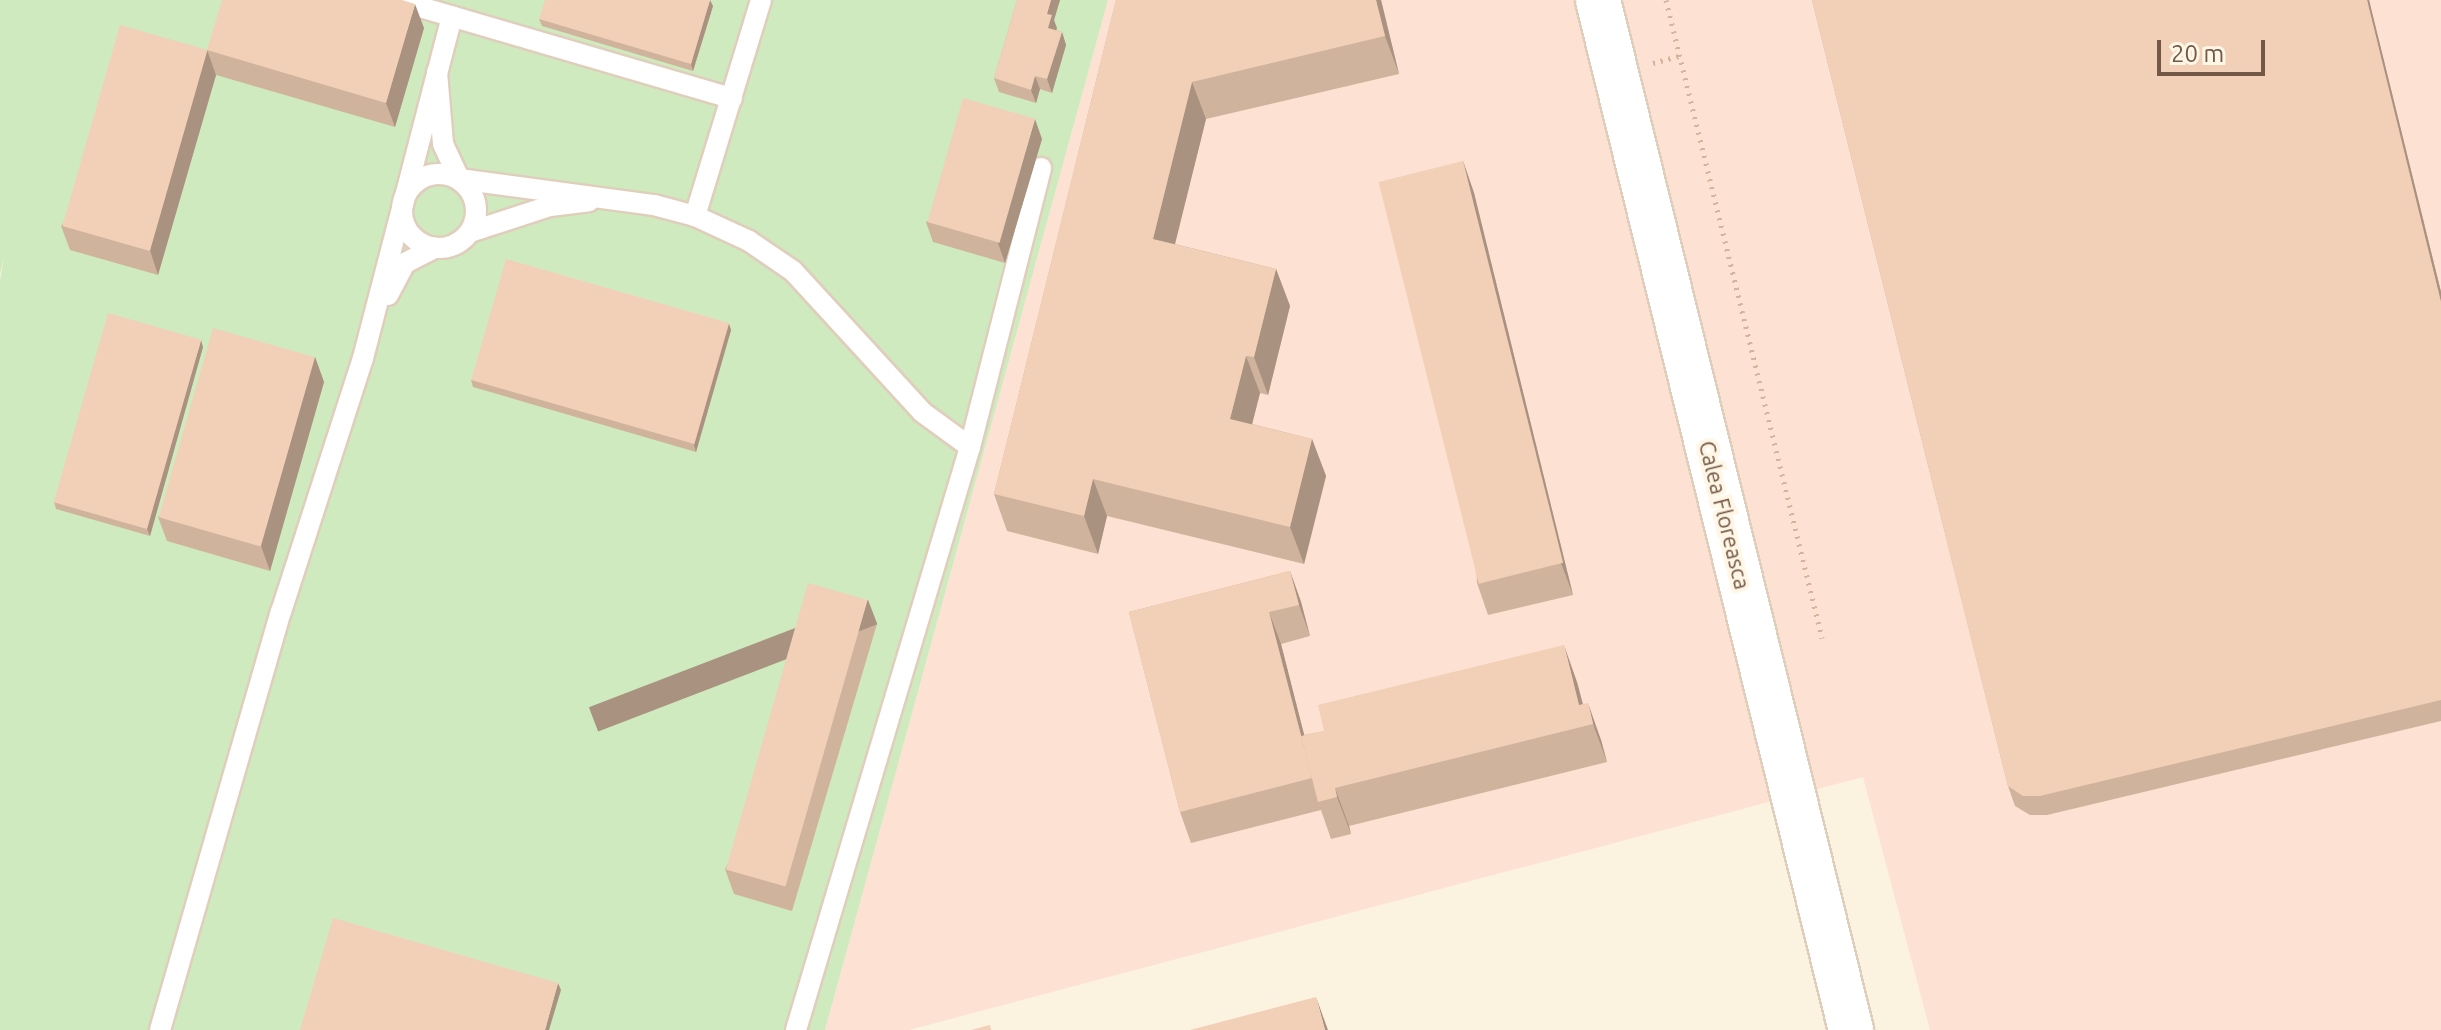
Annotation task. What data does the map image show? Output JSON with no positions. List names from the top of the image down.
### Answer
{
  "streets": {
    "main road": ["Calea Floreasca"]
  },
  "scale_bar": "20 m"
}
